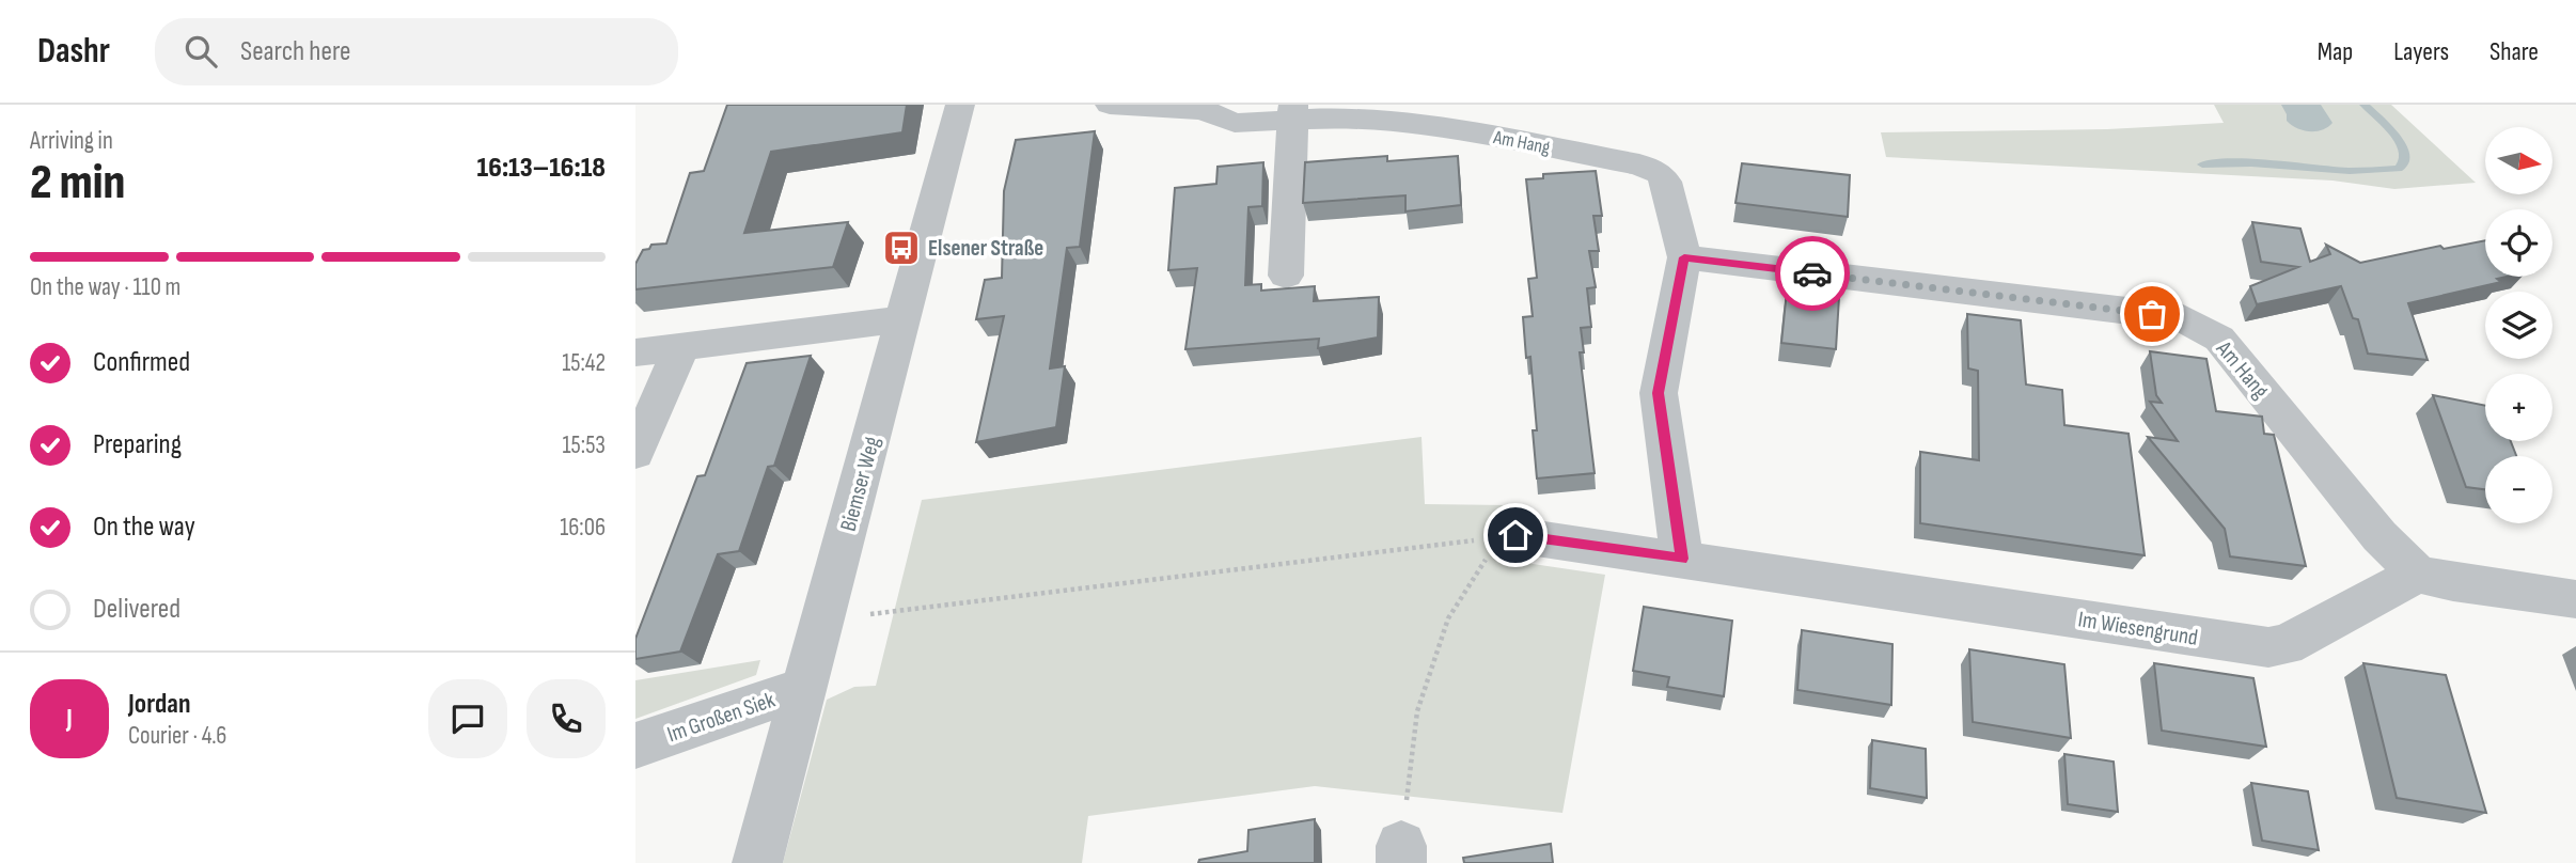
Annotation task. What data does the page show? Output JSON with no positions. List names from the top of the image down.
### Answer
{
  "streets": {
    "street": [
      "Am Hang",
      "Biemser Weg",
      "Im Wiesengrund",
      "Im Großen Siek"
    ]
  },
  "crossings": [
    ["Am Hang", "Im Wiesengrund"],
    ["Biemser Weg", "Im Großen Siek"]
  ],
  "places": {
    "bus stop": ["Elsener Straße"]
  },
  "north": "right",
  "page": {
    "header": "Dashr",
    "search": "Search here",
    "nav": ["Map", "Layers", "Share"],
    "heading": ["2 min", "Arriving in", "16:13–16:18"],
    "panel": ["Jordan", "Courier · 4.6"],
    "map_buttons": ["+", "−"],
    "bar": "On the way · 110 m",
    "list": [
      ["Confirmed", "15:42"],
      ["Preparing", "15:53"],
      ["On the way", "16:06"],
      "Delivered"
    ],
    "round": "J"
  }
}
